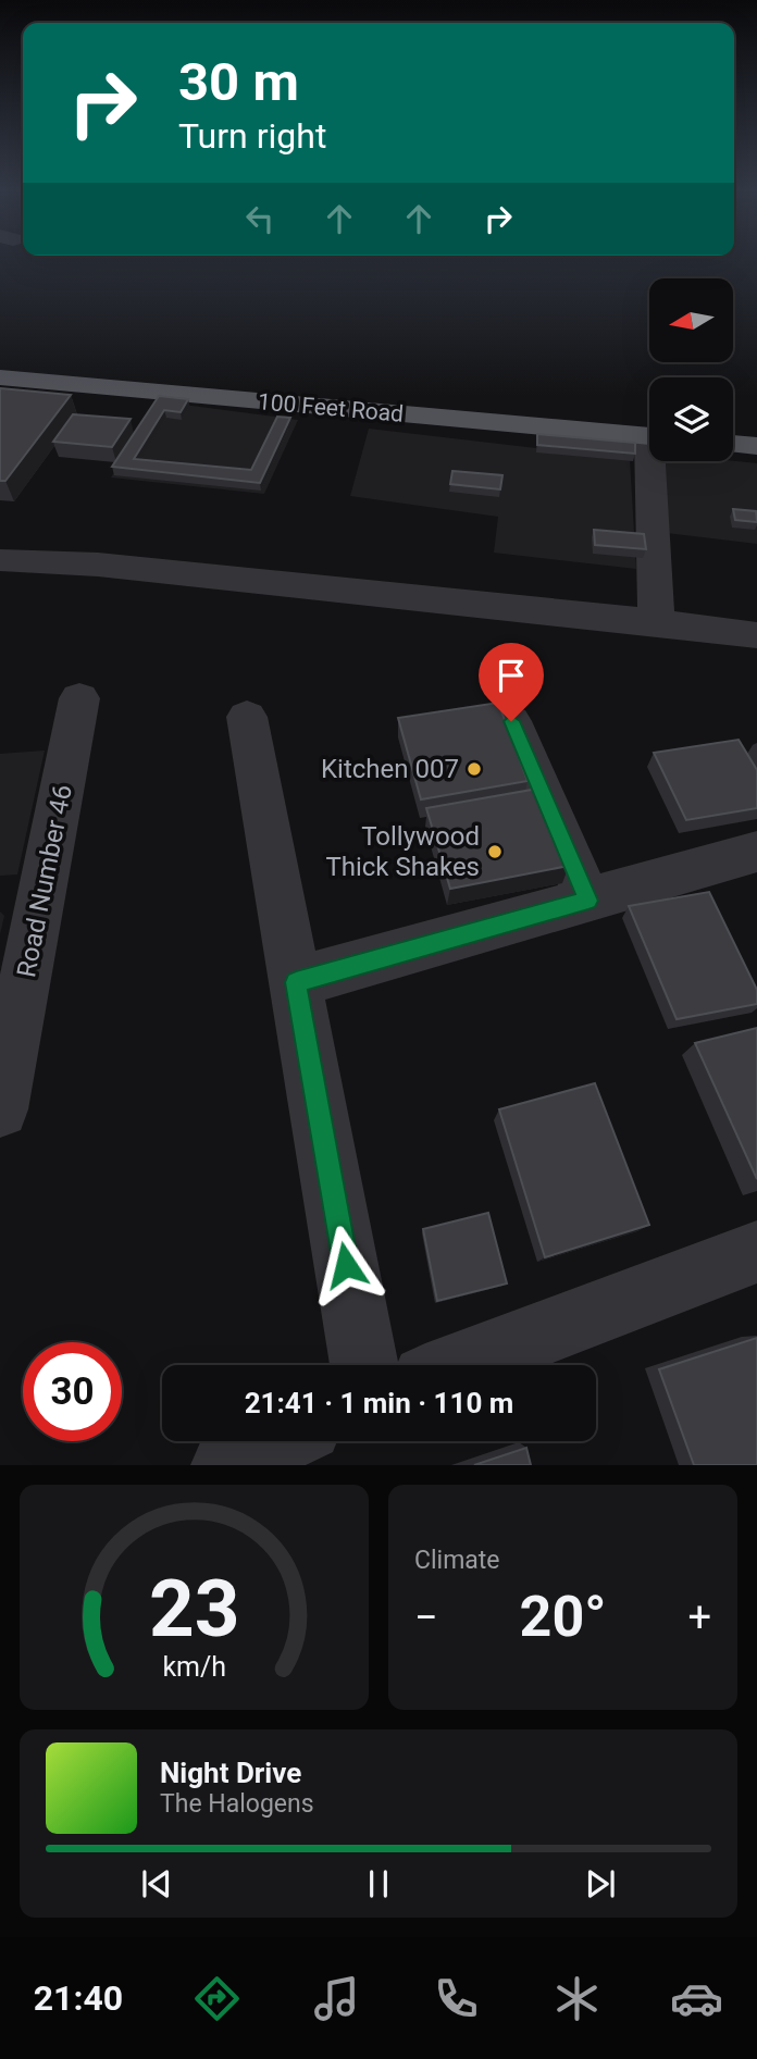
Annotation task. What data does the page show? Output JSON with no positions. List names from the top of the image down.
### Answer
{
  "streets": {
    "main road": ["100 Feet Road"],
    "street": ["Road Number 46"]
  },
  "places": ["Kitchen 007", "Tollywood Thick Shakes"],
  "north": "left",
  "page": {
    "turn": ["30 m", "Turn right"],
    "limit": "30",
    "trip": "21:41 · 1 min · 110 m",
    "tile": "Climate",
    "heat": ["−", "20°", "+"],
    "song": ["Night Drive", "The Halogens"],
    "tabs": "21:40",
    "gauge": ["23", "km/h"]
  }
}
